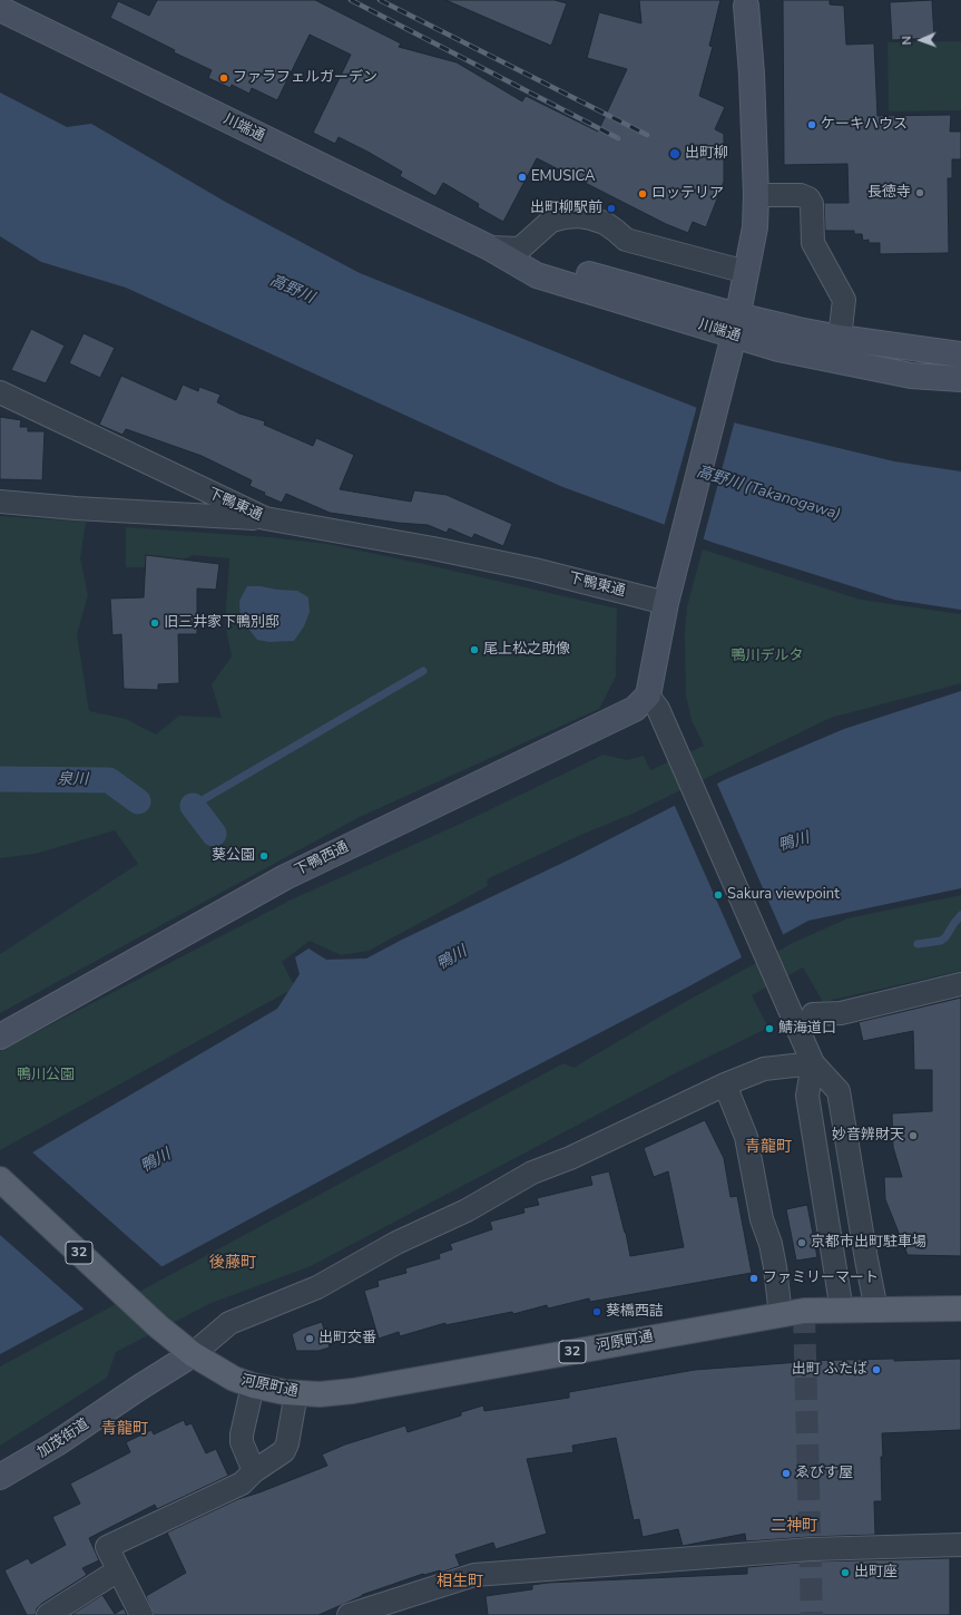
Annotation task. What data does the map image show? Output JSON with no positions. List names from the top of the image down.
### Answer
{
  "streets": {
    "main road": ["32", "河原町通"],
    "street": [
      "川端通",
      "下鴨東通",
      "下鴨西通",
      "加茂街道"
    ]
  },
  "crossings": [
    ["32", "河原町通"],
    ["32", "加茂街道"],
    ["河原町通", "加茂街道"]
  ],
  "districts": [
    "青龍町",
    "後藤町",
    "青龍町",
    "二神町",
    "相生町"
  ],
  "water": [
    "高野川",
    "高野川 (Takanogawa)",
    "泉川",
    "鴨川"
  ],
  "parks": ["鴨川デルタ", "鴨川公園"],
  "places": [
    "ファラフェルガーデン",
    "ケーキハウス",
    "出町柳",
    "EMUSICA",
    "長徳寺",
    "ロッテリア",
    "出町柳駅前",
    "旧三井家下鴨別邸",
    "尾上松之助像",
    "葵公園",
    "Sakura viewpoint",
    "鯖海道口",
    "妙音辨財天",
    "京都市出町駐車場",
    "ファミリーマート",
    "葵橋西詰",
    "出町交番",
    "出町 ふたば",
    "ゑびす屋",
    "出町座"
  ],
  "north": "left"
}
